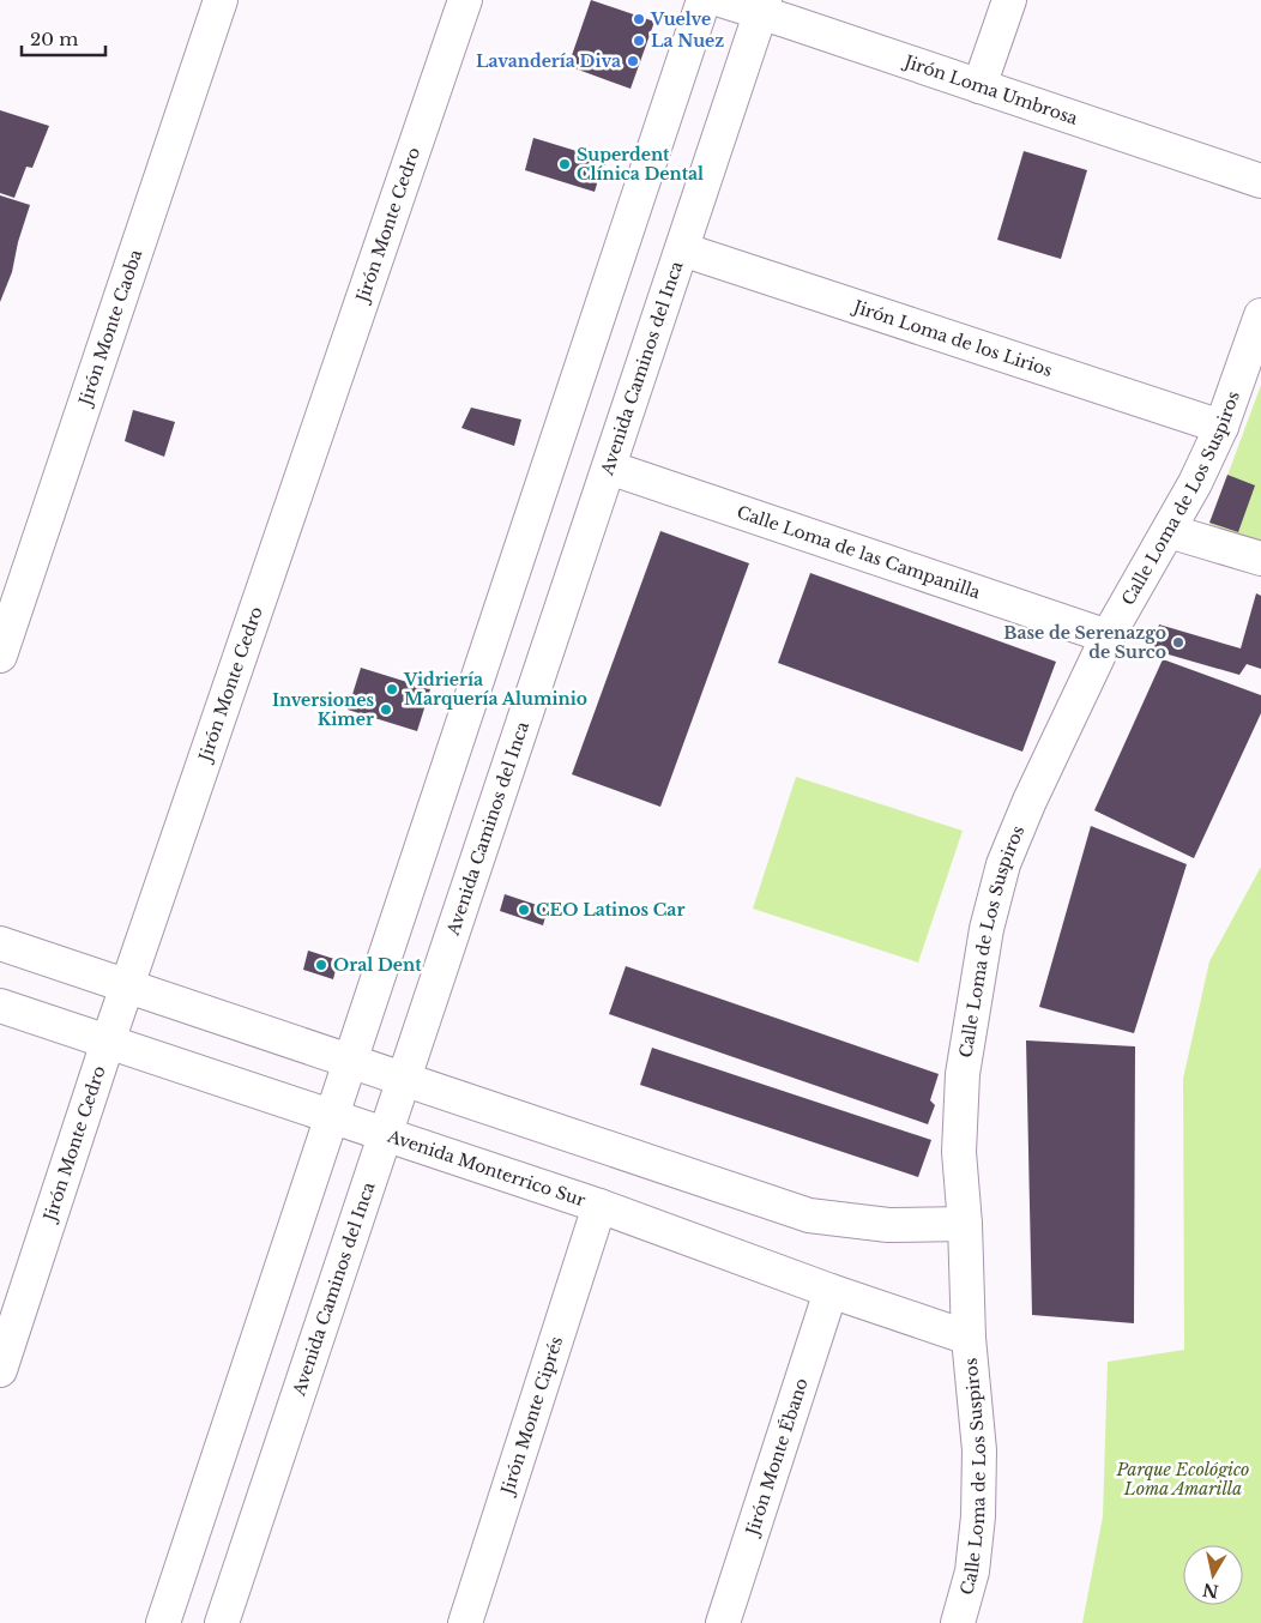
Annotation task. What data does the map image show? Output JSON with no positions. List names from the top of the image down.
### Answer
{
  "streets": {
    "street": [
      "Jirón Loma Umbrosa",
      "Jirón Monte Cedro",
      "Jirón Monte Caoba",
      "Jirón Loma de los Lirios",
      "Avenida Caminos del Inca",
      "Calle Loma de Los Suspiros",
      "Calle Loma de las Campanilla",
      "Avenida Monterrico Sur",
      "Jirón Monte Ciprés",
      "Jirón Monte Ébano"
    ]
  },
  "crossings": [
    ["Jirón Loma Umbrosa", "Avenida Caminos del Inca"],
    ["Jirón Monte Cedro", "Avenida Monterrico Sur"],
    ["Jirón Loma de los Lirios", "Avenida Caminos del Inca"],
    ["Jirón Loma de los Lirios", "Calle Loma de Los Suspiros"],
    ["Avenida Caminos del Inca", "Calle Loma de las Campanilla"],
    ["Avenida Caminos del Inca", "Avenida Monterrico Sur"],
    ["Calle Loma de Los Suspiros", "Calle Loma de las Campanilla"],
    ["Calle Loma de Los Suspiros", "Avenida Monterrico Sur"],
    ["Avenida Monterrico Sur", "Jirón Monte Ciprés"],
    ["Avenida Monterrico Sur", "Jirón Monte Ébano"]
  ],
  "parks": ["Parque Ecológico Loma Amarilla"],
  "places": [
    "Vuelve",
    "La Nuez",
    "Lavandería Diva",
    "Superdent Clínica Dental",
    "Base de Serenazgo de Surco",
    "Vidriería Marquería Aluminio",
    "Inversiones Kimer",
    "CEO Latinos Car",
    "Oral Dent"
  ],
  "scale_bar": "20 m",
  "north": "bottom"
}
